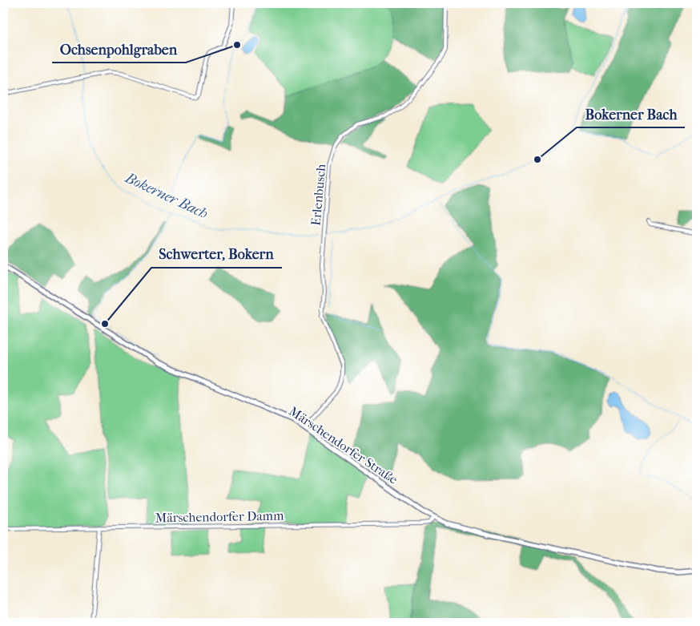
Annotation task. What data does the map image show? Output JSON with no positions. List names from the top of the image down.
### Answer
{
  "streets": {
    "street": ["Erlenbusch", "Märschendorfer Straße", "Märschendorfer Damm"]
  },
  "crossings": [
    ["Erlenbusch", "Märschendorfer Straße"],
    ["Märschendorfer Straße", "Märschendorfer Damm"]
  ],
  "water": ["Bokerner Bach"],
  "places": ["Ochsenpohlgraben", "Bokerner Bach", "Schwerter, Bokern"]
}
